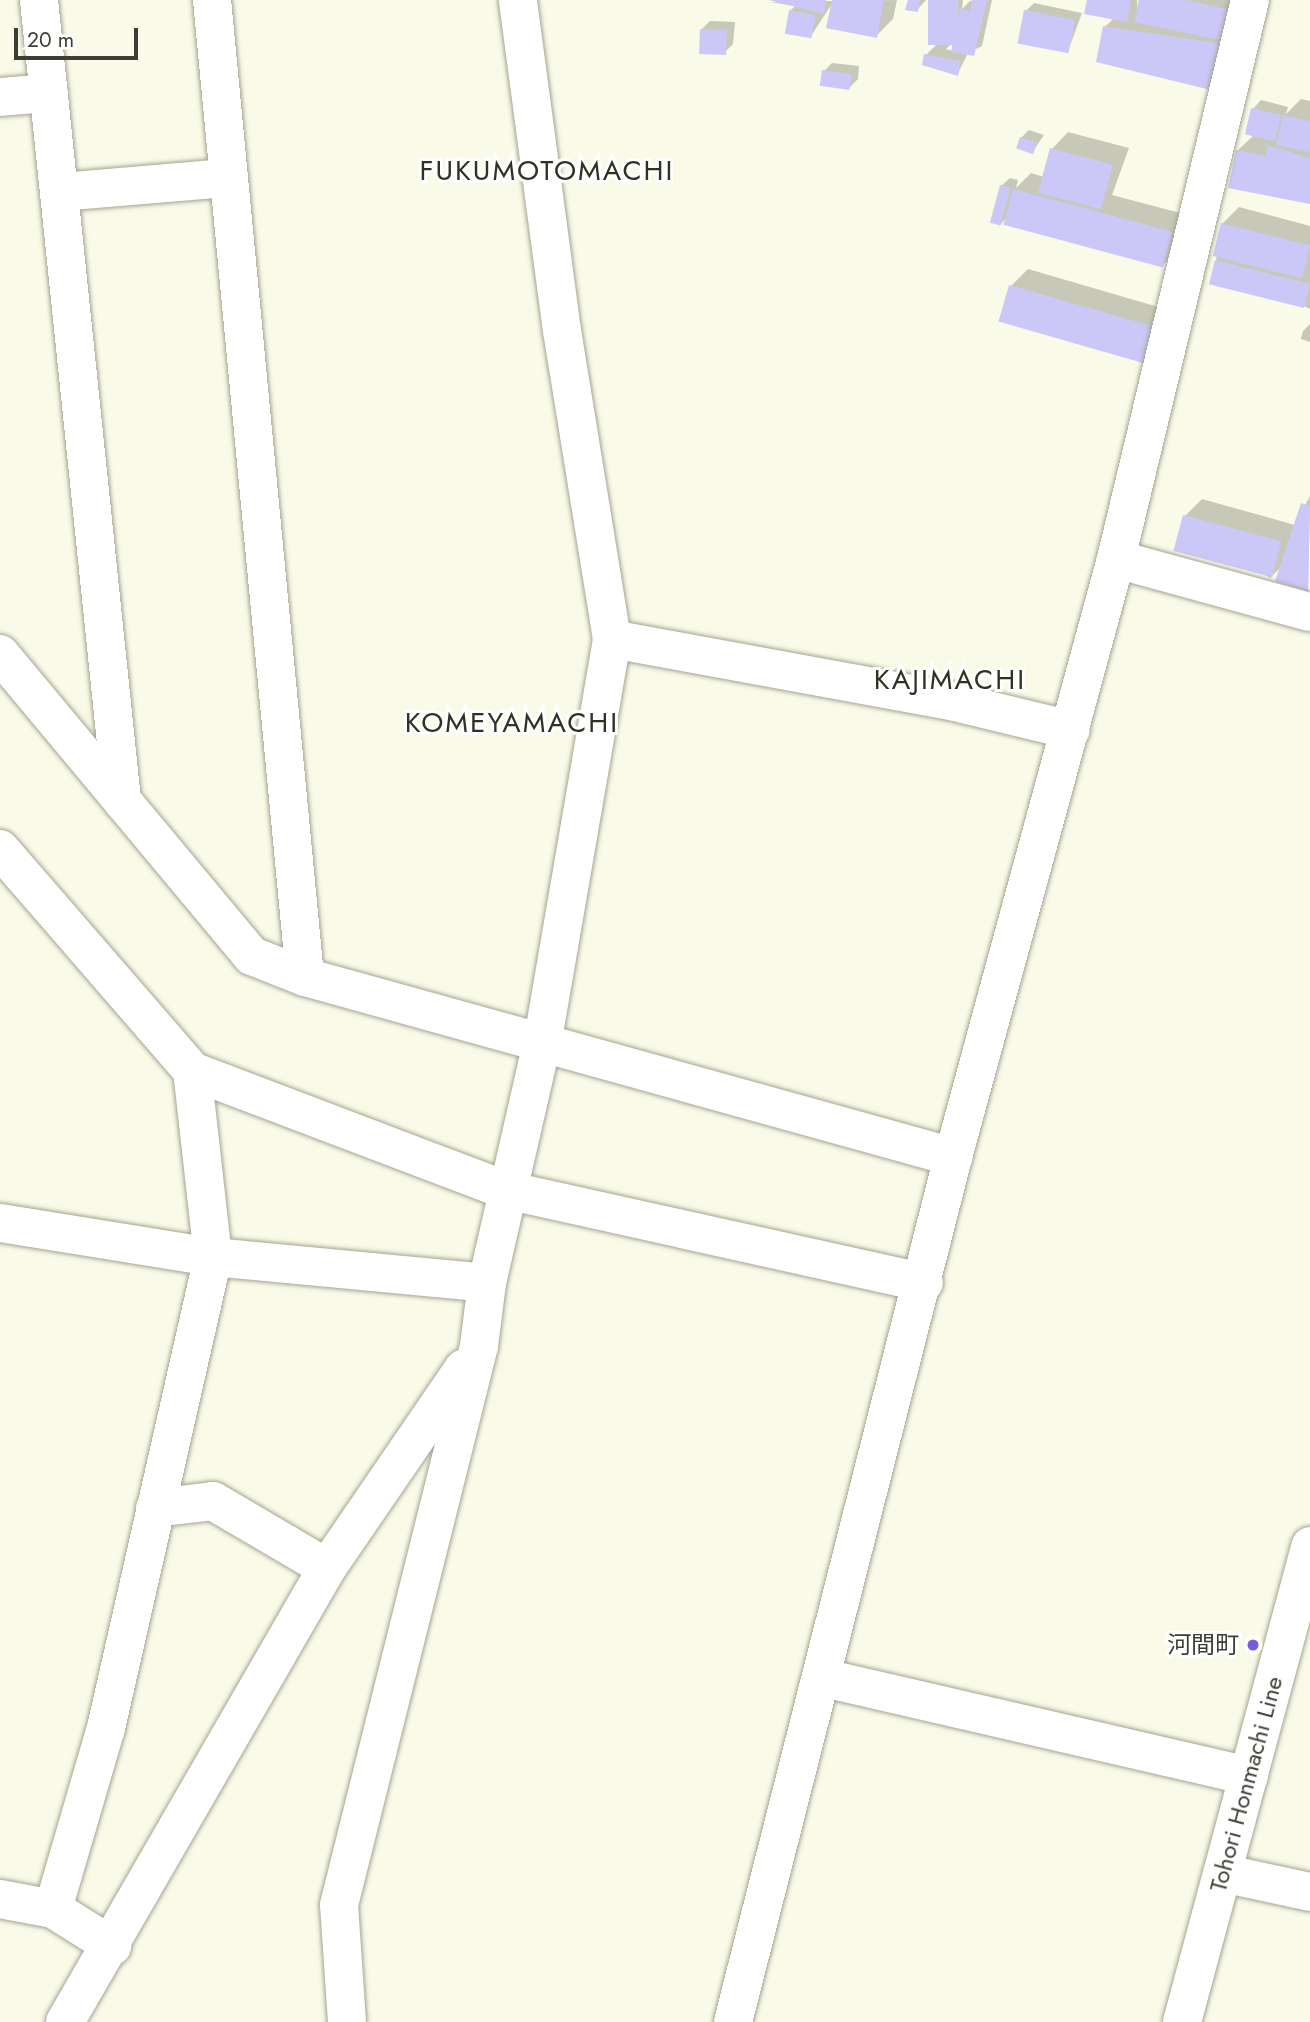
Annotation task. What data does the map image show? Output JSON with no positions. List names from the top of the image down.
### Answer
{
  "streets": {
    "street": ["Tohori Honmachi Line"]
  },
  "districts": ["FUKUMOTOMACHI", "KAJIMACHI", "KOMEYAMACHI"],
  "places": ["河間町"],
  "scale_bar": "20 m"
}
